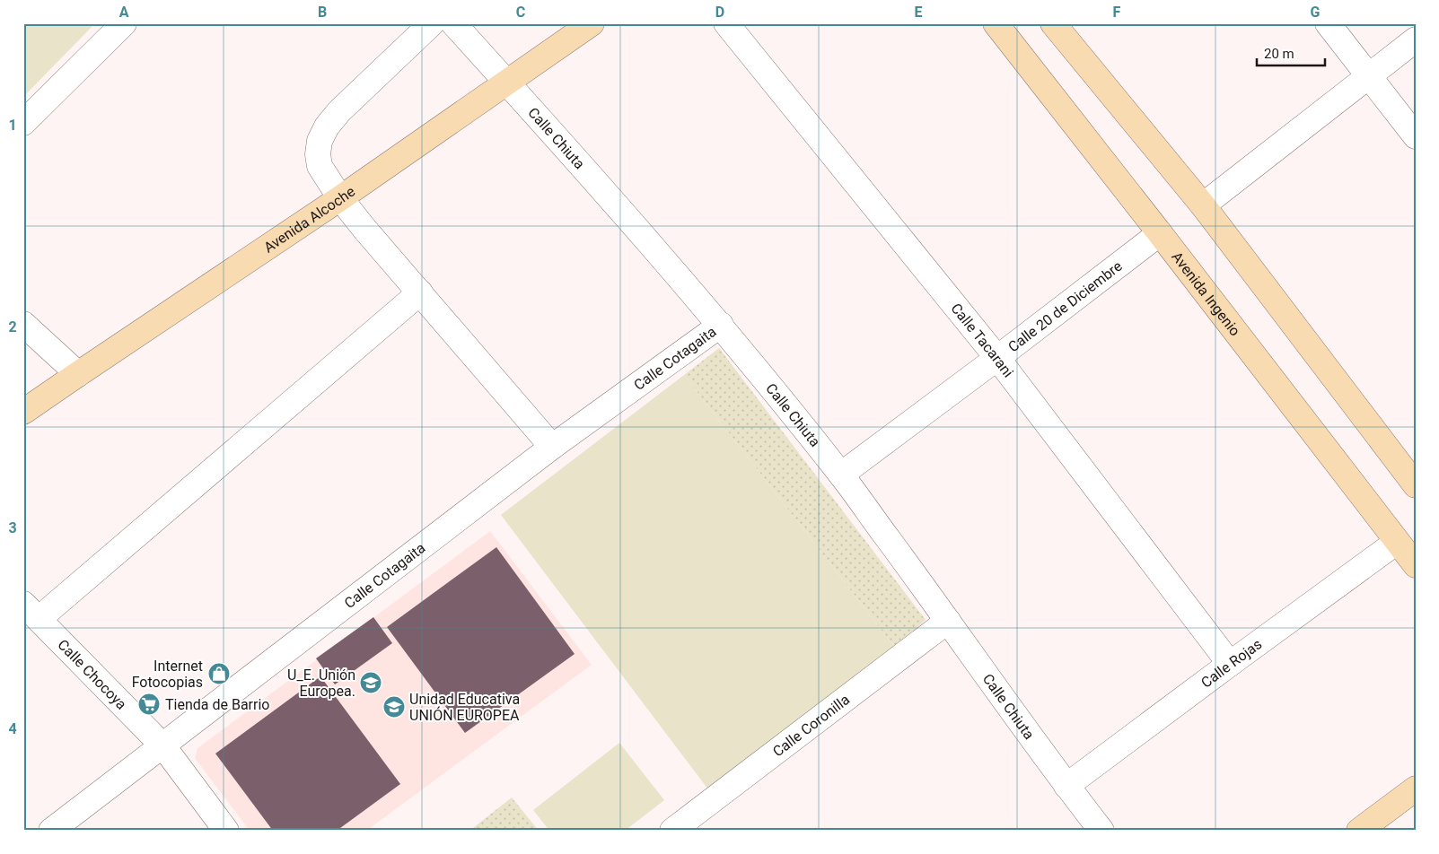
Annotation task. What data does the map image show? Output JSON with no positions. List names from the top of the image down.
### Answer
{
  "streets": {
    "street": [
      "Calle Chiuta",
      "Avenida Alcoche",
      "Avenida Ingenio",
      "Calle 20 de Diciembre",
      "Calle Tacarani",
      "Calle Cotagaita",
      "Calle Rojas",
      "Calle Chocoya",
      "Calle Coronilla"
    ]
  },
  "crossings": [
    ["Calle Chiuta", "Avenida Alcoche"],
    ["Calle Chiuta", "Calle 20 de Diciembre"],
    ["Calle Chiuta", "Calle Cotagaita"],
    ["Calle Chiuta", "Calle Rojas"],
    ["Calle Chiuta", "Calle Coronilla"],
    ["Avenida Ingenio", "Calle 20 de Diciembre"],
    ["Avenida Ingenio", "Calle Rojas"],
    ["Calle 20 de Diciembre", "Calle Tacarani"],
    ["Calle Tacarani", "Calle Rojas"],
    ["Calle Cotagaita", "Calle Chocoya"]
  ],
  "places": {
    "shop": ["Internet Fotocopias"],
    "school or university": ["U_E. Unión Europea.", "Unidad Educativa UNIÓN EUROPEA"],
    "supermarket": ["Tienda de Barrio"]
  },
  "scale_bar": "20 m",
  "grid": {
    "columns": [
      "A",
      "B",
      "C",
      "D",
      "E",
      "F",
      "G"
    ],
    "rows": [
      "1",
      "2",
      "3",
      "4"
    ]
  }
}
